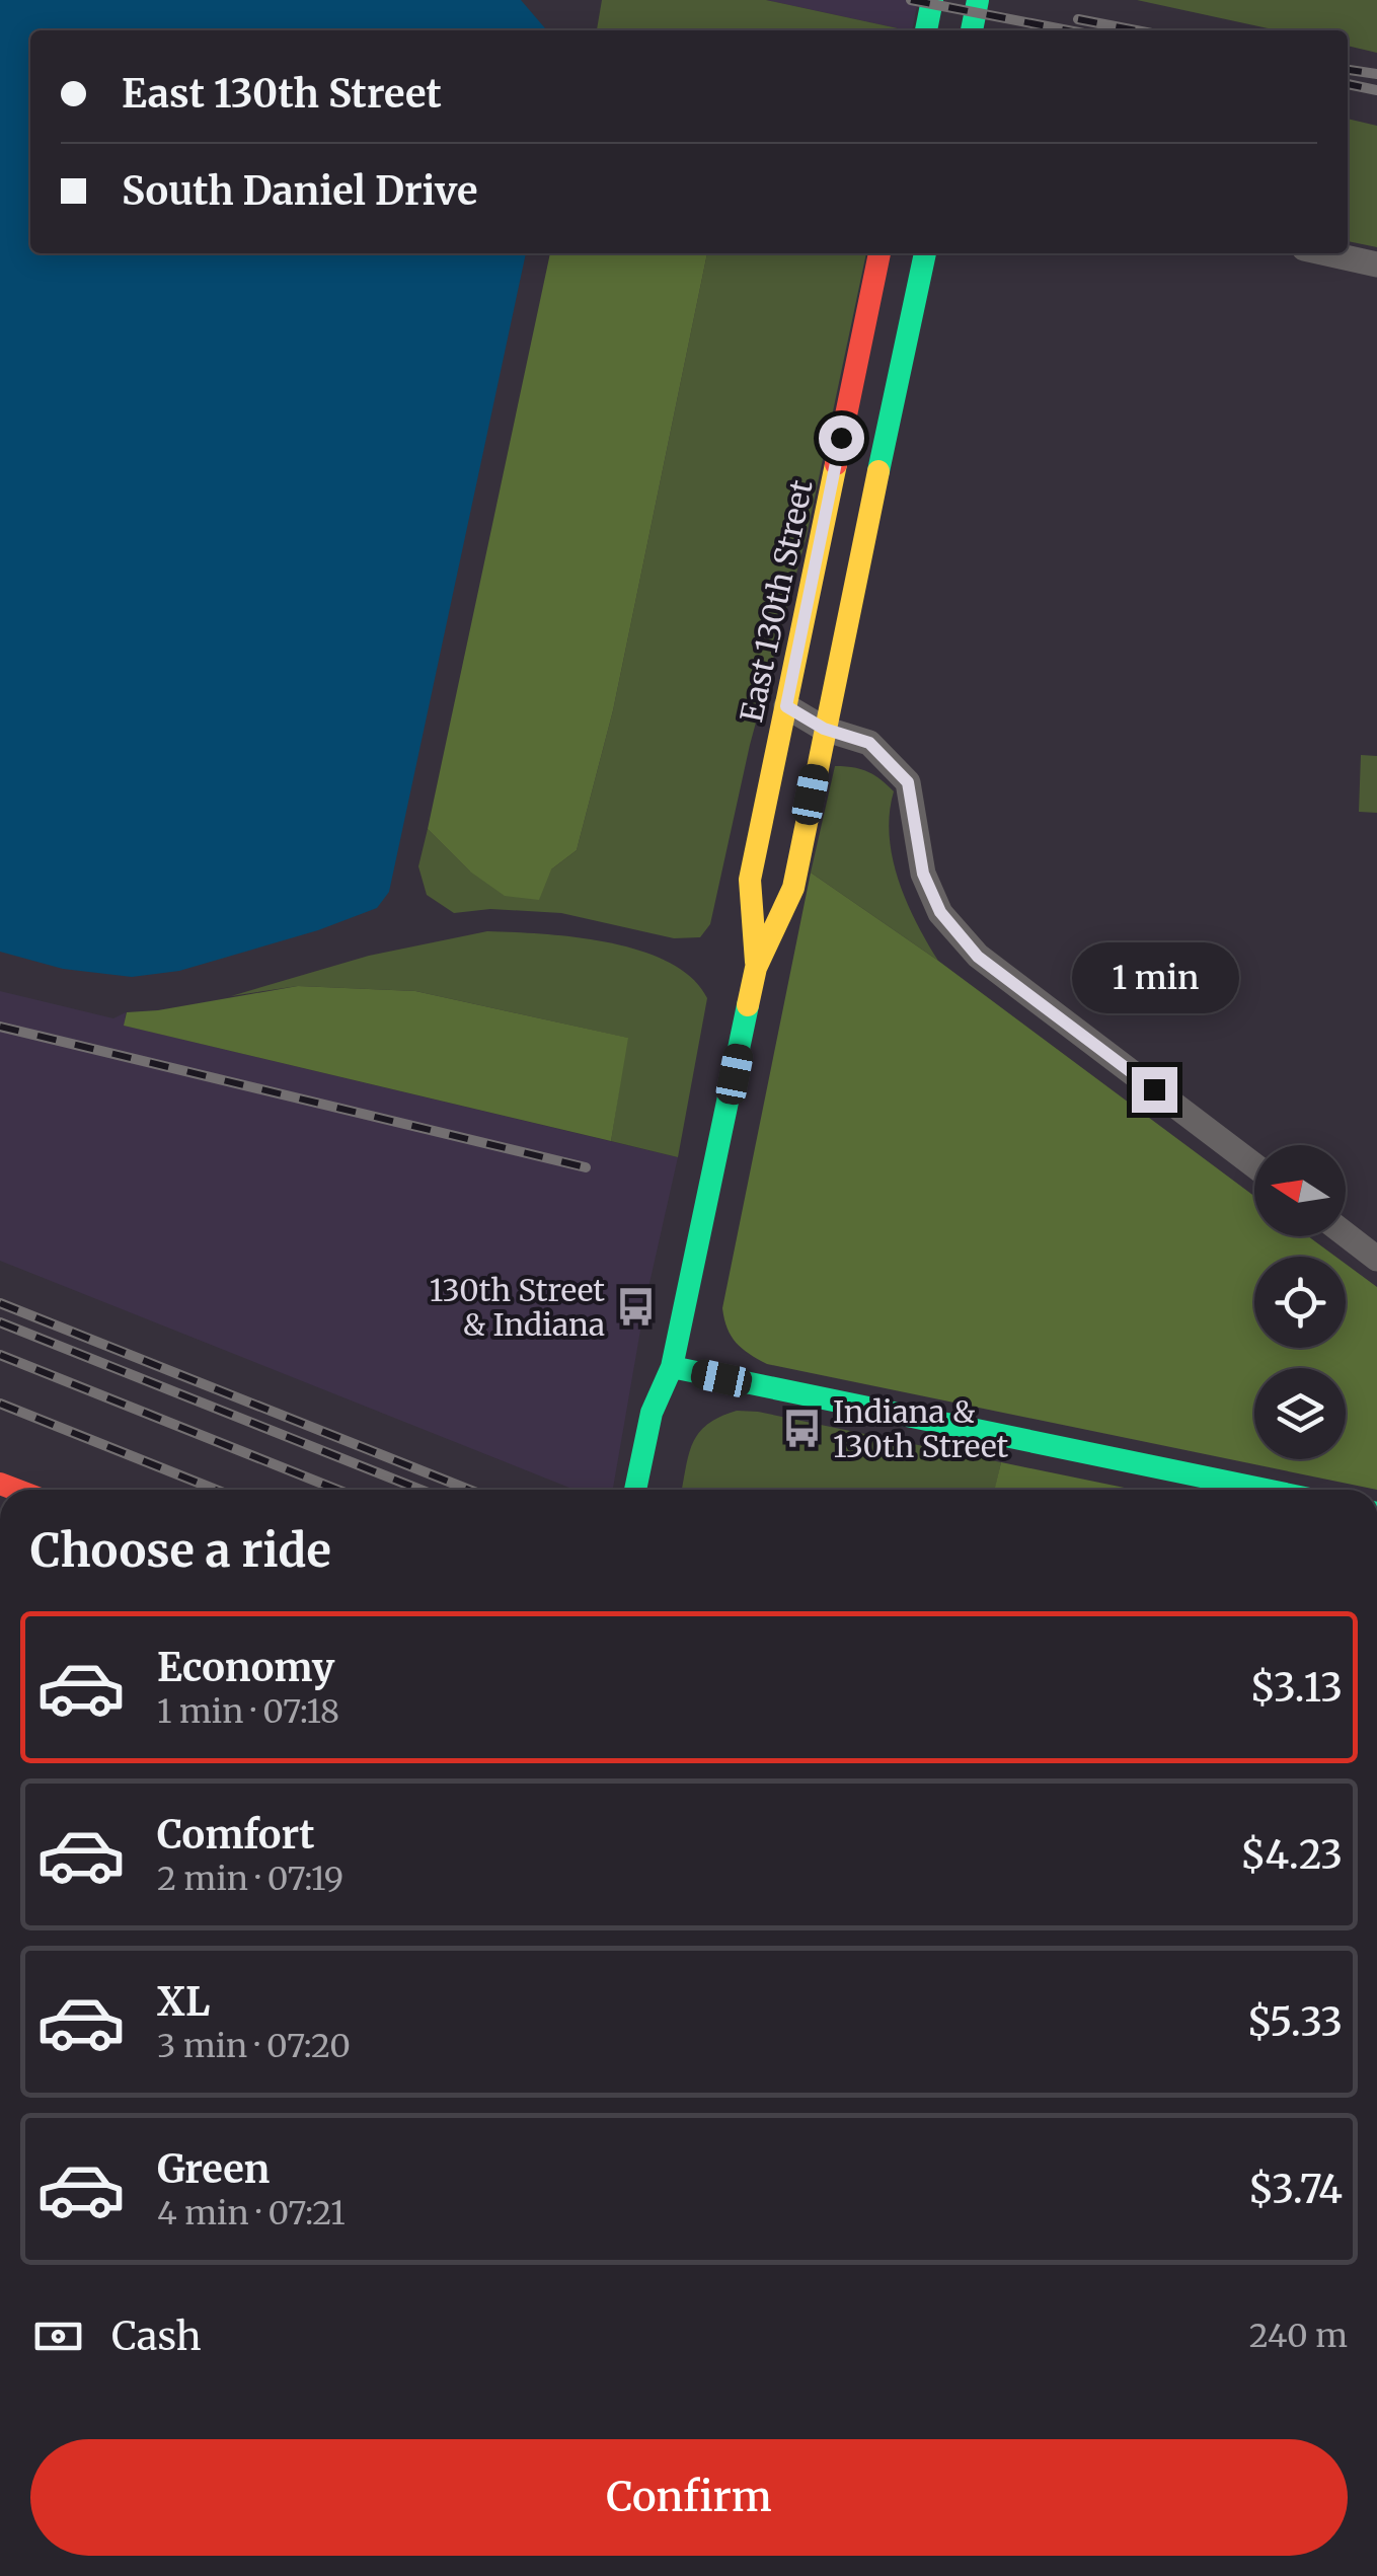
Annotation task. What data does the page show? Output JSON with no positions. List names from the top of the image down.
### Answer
{
  "streets": {
    "main road": ["East 130th Street"]
  },
  "places": {
    "bus stop": ["130th Street & Indiana", "Indiana & 130th Street"]
  },
  "north": "left",
  "page": {
    "banner": ["East 130th Street", "South Daniel Drive"],
    "bubble": "1 min",
    "heading": "Choose a ride",
    "list": [
      {
        "name": "Economy",
        "note": "1 min · 07:18",
        "value": "$3.13"
      },
      {
        "name": "Comfort",
        "note": "2 min · 07:19",
        "value": "$4.23"
      },
      {
        "name": "XL",
        "note": "3 min · 07:20",
        "value": "$5.33"
      },
      {
        "name": "Green",
        "note": "4 min · 07:21",
        "value": "$3.74"
      }
    ],
    "pay": ["Cash", "240 m"],
    "buttons": "Confirm"
  }
}
